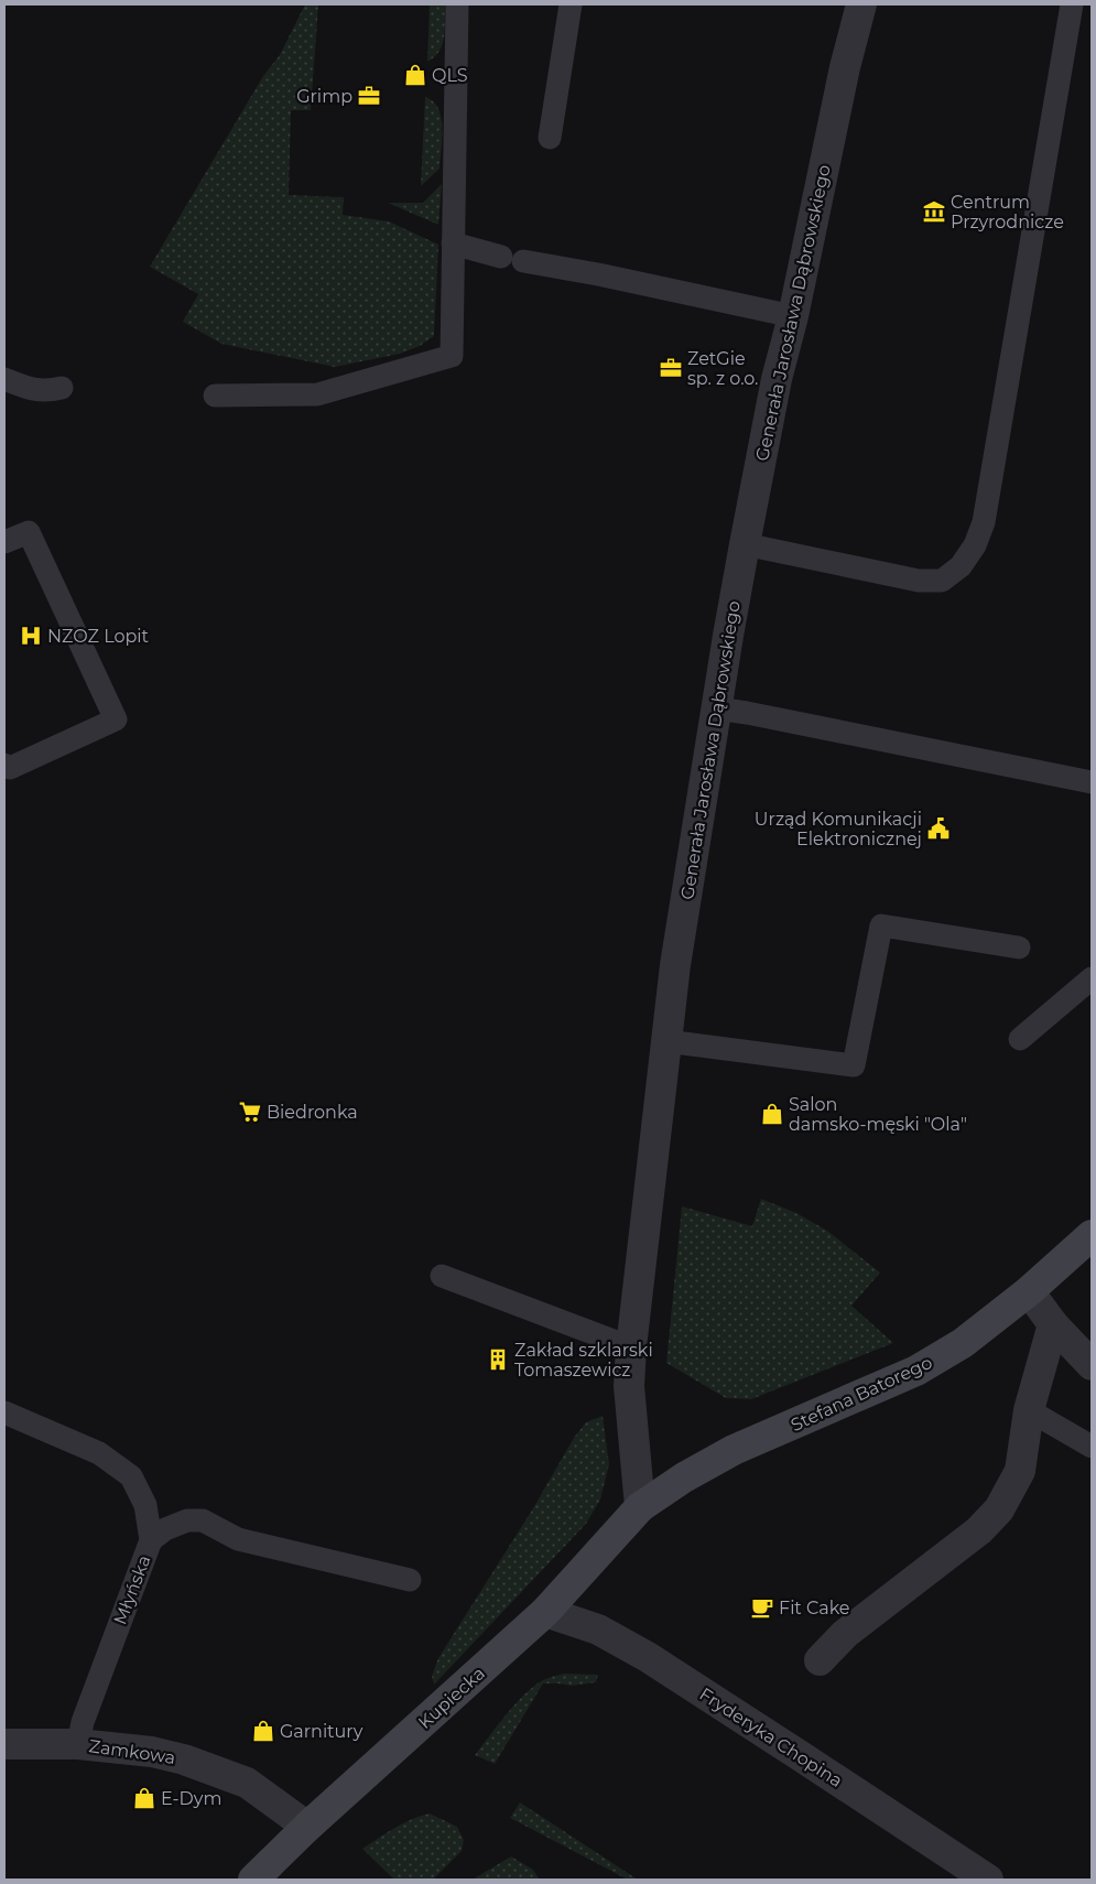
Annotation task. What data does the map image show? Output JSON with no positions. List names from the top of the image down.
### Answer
{
  "streets": {
    "street": [
      "Generała Jarosława Dąbrowskiego",
      "Stefana Batorego",
      "Kupiecka",
      "Fryderyka Chopina",
      "Zamkowa"
    ],
    "lane": ["Młyńska"]
  },
  "crossings": [
    ["Generała Jarosława Dąbrowskiego", "Stefana Batorego"],
    ["Generała Jarosława Dąbrowskiego", "Kupiecka"],
    ["Stefana Batorego", "Kupiecka"],
    ["Młyńska", "Zamkowa"],
    ["Kupiecka", "Fryderyka Chopina"],
    ["Kupiecka", "Zamkowa"]
  ],
  "places": {
    "shop": [
      "QLS",
      "Salon damsko-męski \"Ola\"",
      "Garnitury",
      "E-Dym"
    ],
    "office": ["Grimp", "ZetGie sp. z o.o."],
    "museum": ["Centrum Przyrodnicze"],
    "hospital": ["NZOZ Lopit"],
    "public building": ["Urząd Komunikacji Elektronicznej"],
    "supermarket": ["Biedronka"],
    "building": ["Zakład szklarski Tomaszewicz"],
    "cafe": ["Fit Cake"]
  }
}
